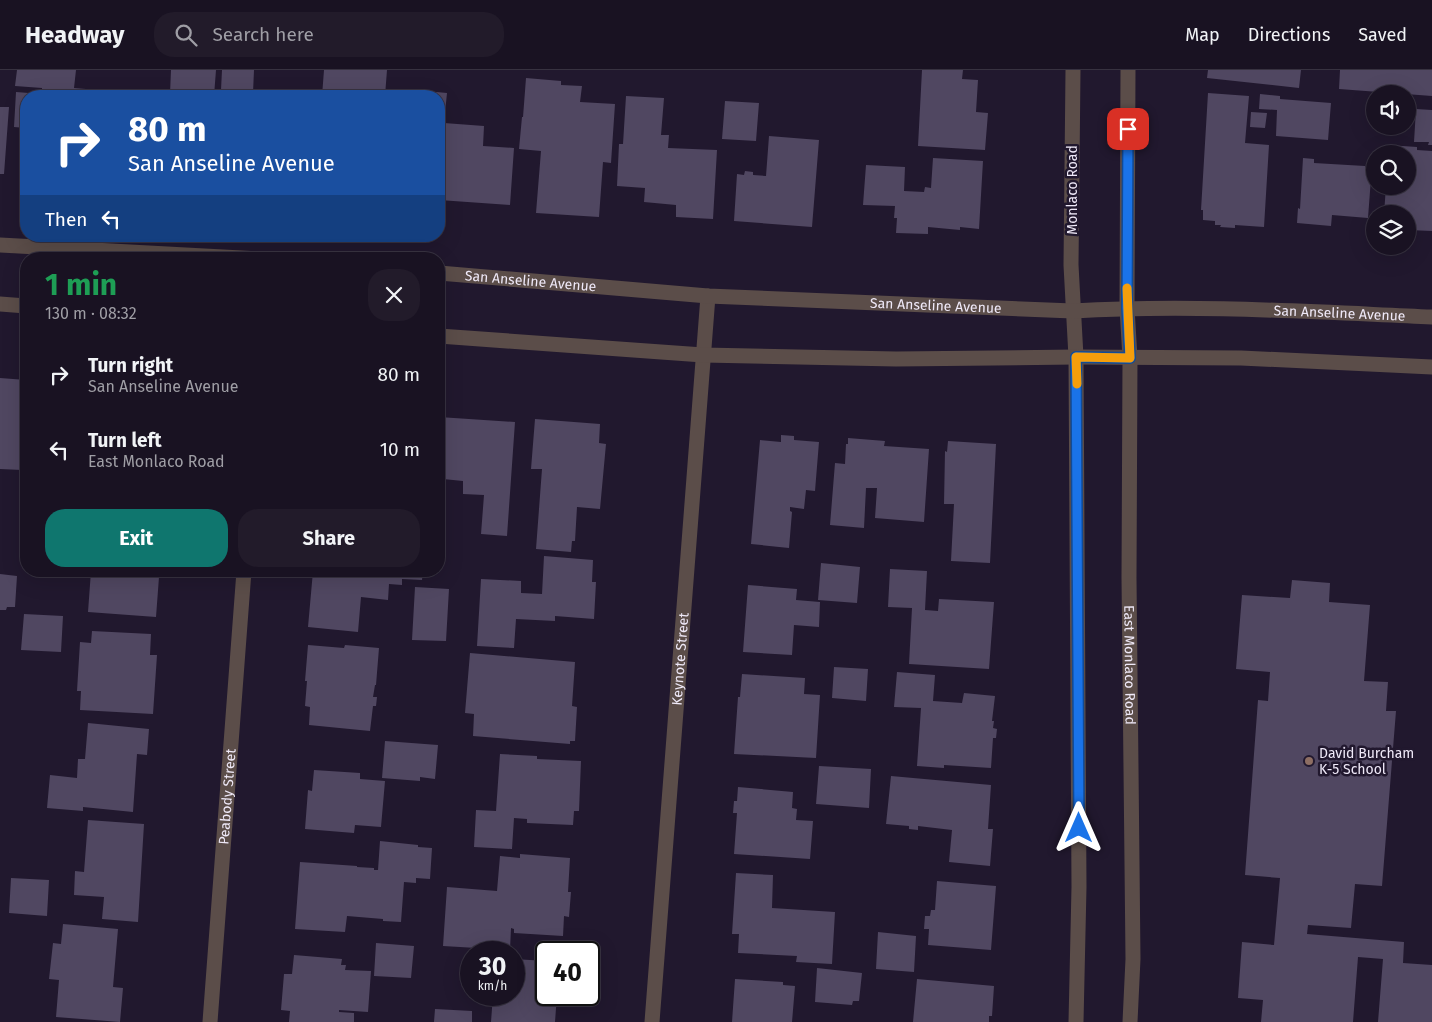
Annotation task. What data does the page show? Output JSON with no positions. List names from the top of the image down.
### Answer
{
  "streets": {
    "street": [
      "Monlaco Road",
      "San Anseline Avenue",
      "Keynote Street",
      "East Monlaco Road",
      "Peabody Street"
    ]
  },
  "crossings": [
    ["Monlaco Road", "San Anseline Avenue"],
    ["San Anseline Avenue", "Keynote Street"],
    ["San Anseline Avenue", "East Monlaco Road"]
  ],
  "places": ["David Burcham K-5 School"],
  "page": {
    "header": "Headway",
    "search": "Search here",
    "nav": ["Map", "Directions", "Saved"],
    "turn": ["80 m", "San Anseline Avenue"],
    "then": "Then",
    "heading": ["1 min", "130 m · 08:32"],
    "list": [
      {
        "name": "Turn right",
        "note": "San Anseline Avenue",
        "value": "80 m"
      },
      {
        "name": "Turn left",
        "note": "East Monlaco Road",
        "value": "10 m"
      }
    ],
    "buttons": ["Exit", "Share"],
    "speed": "30 km/h",
    "limit": "40"
  }
}
